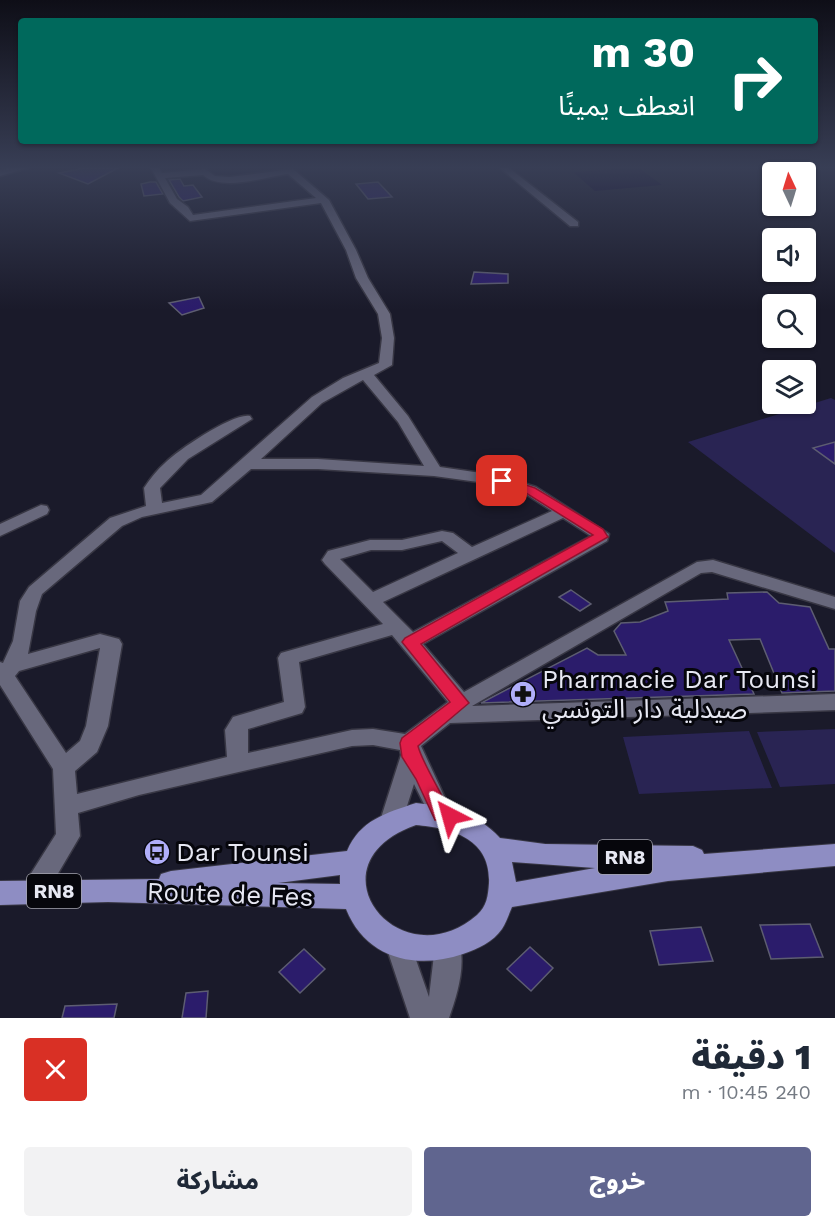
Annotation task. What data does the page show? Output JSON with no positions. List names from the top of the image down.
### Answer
{
  "streets": {
    "main road": ["RN8", "Route de Fes"]
  },
  "crossings": [
    ["RN8", "Route de Fes"]
  ],
  "places": {
    "pharmacy": ["Pharmacie Dar Tounsi صيدلية دار التونسي"],
    "bus stop": ["Dar Tounsi"]
  },
  "north": "top",
  "page": {
    "turn": ["30 m", "انعطف يمينًا"],
    "heading": ["1 دقيقة", "240 m · 10:45"],
    "buttons": ["خروج", "مشاركة"]
  }
}
